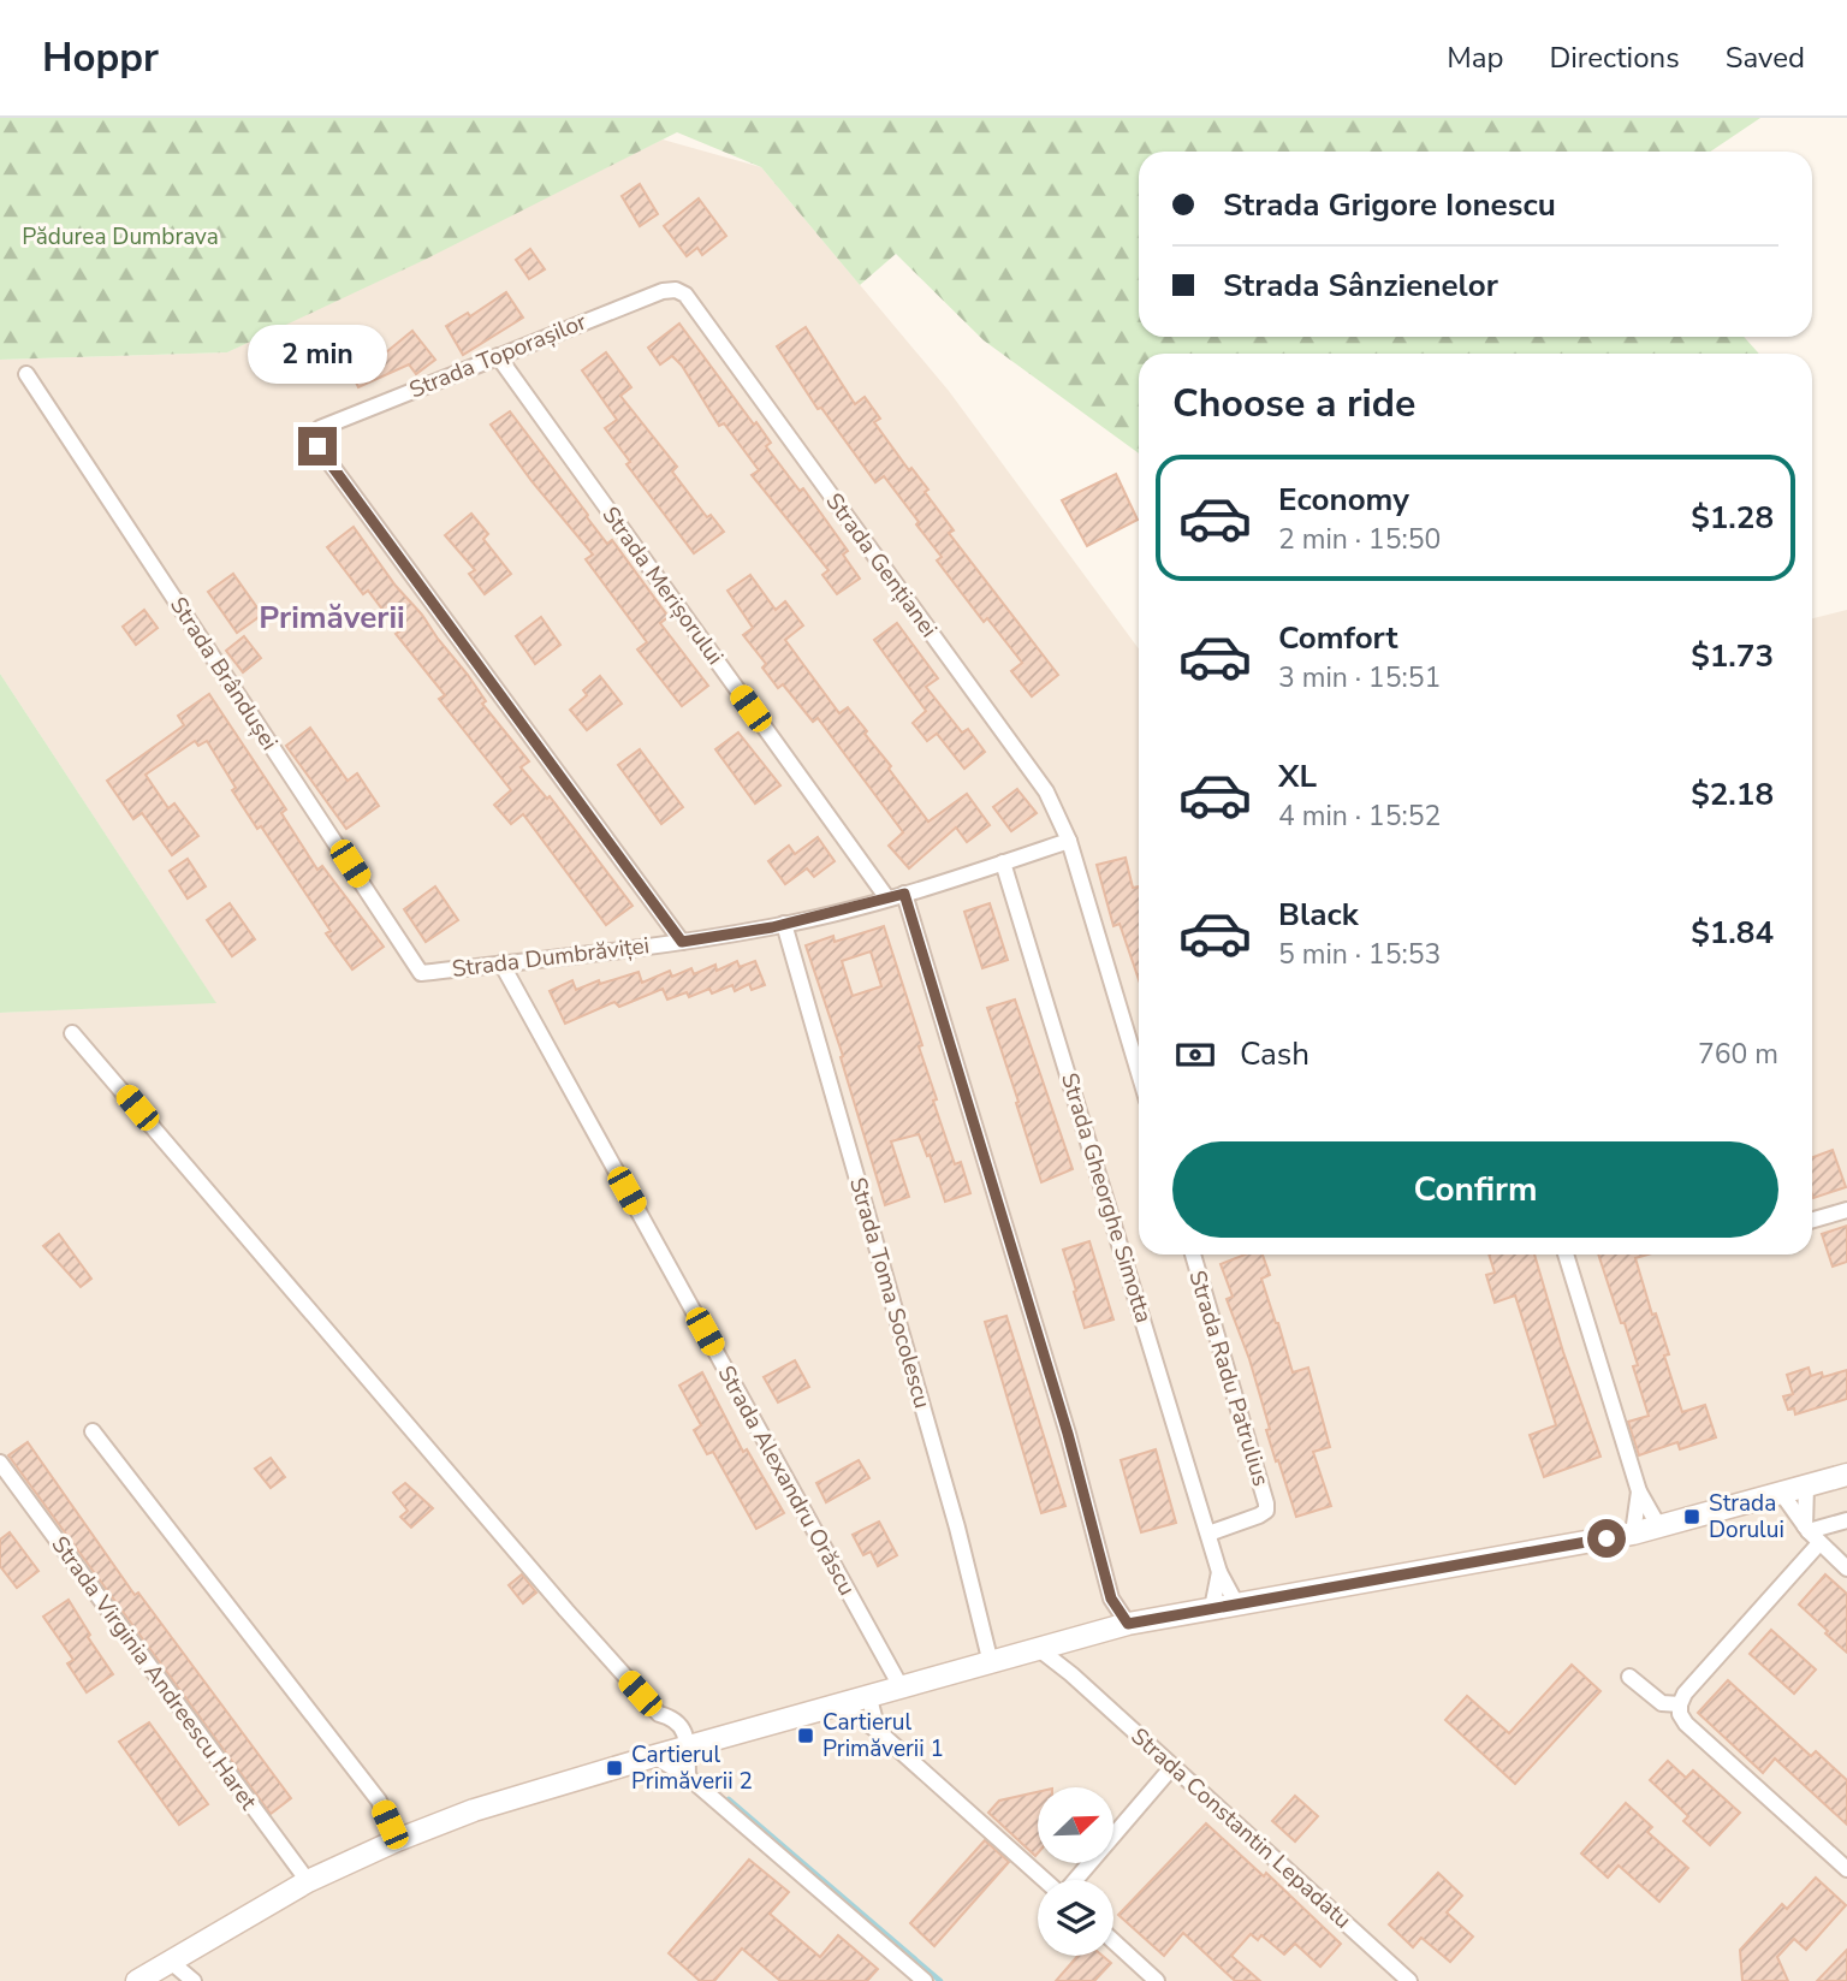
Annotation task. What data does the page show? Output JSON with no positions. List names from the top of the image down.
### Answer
{
  "streets": {
    "street": [
      "Strada Toporașilor",
      "Strada Gențianei",
      "Strada Merișorului",
      "Strada Brândușei",
      "Strada Dumbrăviței",
      "Strada Gheorghe Simotta",
      "Strada Toma Socolescu",
      "Strada Radu Patrulius",
      "Strada Alexandru Orăscu",
      "Strada Virginia Andreescu Haret",
      "Strada Constantin Lepadatu"
    ]
  },
  "crossings": [
    ["Strada Toporașilor", "Strada Gențianei"],
    ["Strada Toporașilor", "Strada Merișorului"],
    ["Strada Toporașilor", "Strada Dumbrăviței"],
    ["Strada Gențianei", "Strada Dumbrăviței"],
    ["Strada Merișorului", "Strada Dumbrăviței"],
    ["Strada Brândușei", "Strada Dumbrăviței"],
    ["Strada Dumbrăviței", "Strada Gheorghe Simotta"],
    ["Strada Dumbrăviței", "Strada Toma Socolescu"],
    ["Strada Dumbrăviței", "Strada Alexandru Orăscu"],
    ["Strada Gheorghe Simotta", "Strada Radu Patrulius"]
  ],
  "districts": ["Primăverii"],
  "parks": ["Pădurea Dumbrava"],
  "places": {
    "transit": ["Strada Dorului", "Cartierul Primăverii 1", "Cartierul Primăverii 2"]
  },
  "north": "top right",
  "page": {
    "header": "Hoppr",
    "nav": ["Map", "Directions", "Saved"],
    "banner": ["Strada Grigore Ionescu", "Strada Sânzienelor"],
    "bubble": "2 min",
    "heading": "Choose a ride",
    "list": [
      {
        "name": "Economy",
        "note": "2 min · 15:50",
        "value": "$1.28"
      },
      {
        "name": "Comfort",
        "note": "3 min · 15:51",
        "value": "$1.73"
      },
      {
        "name": "XL",
        "note": "4 min · 15:52",
        "value": "$2.18"
      },
      {
        "name": "Black",
        "note": "5 min · 15:53",
        "value": "$1.84"
      }
    ],
    "pay": ["Cash", "760 m"],
    "buttons": "Confirm"
  }
}
